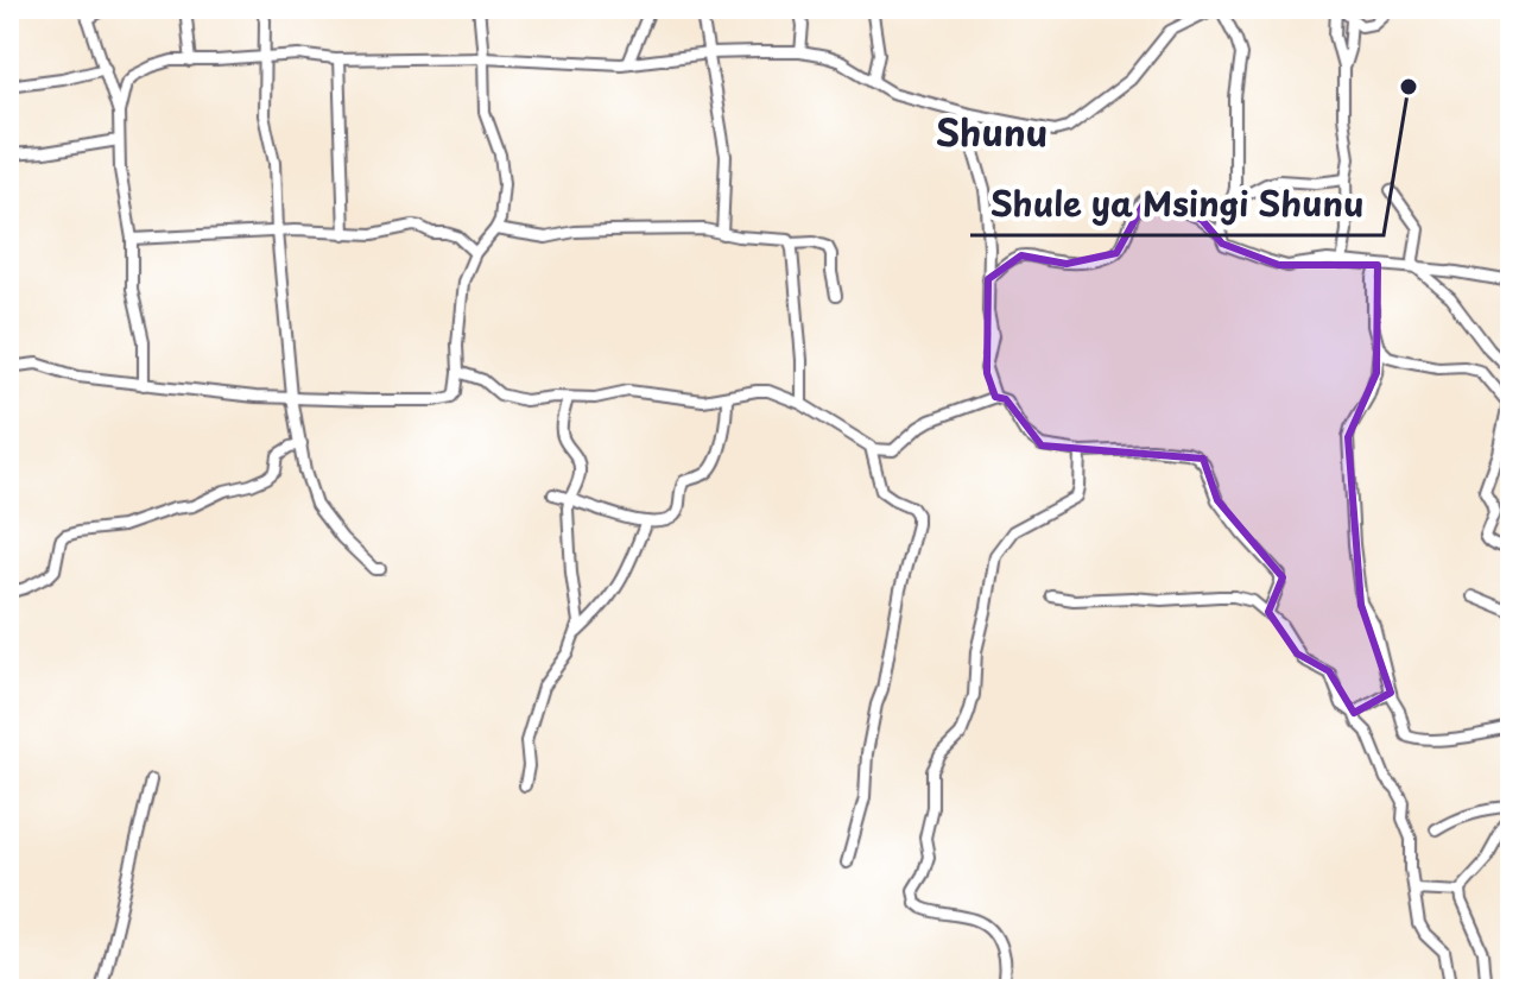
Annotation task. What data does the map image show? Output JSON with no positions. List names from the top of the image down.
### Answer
{
  "districts": ["Shunu"],
  "places": ["Shule ya Msingi Shunu"]
}
